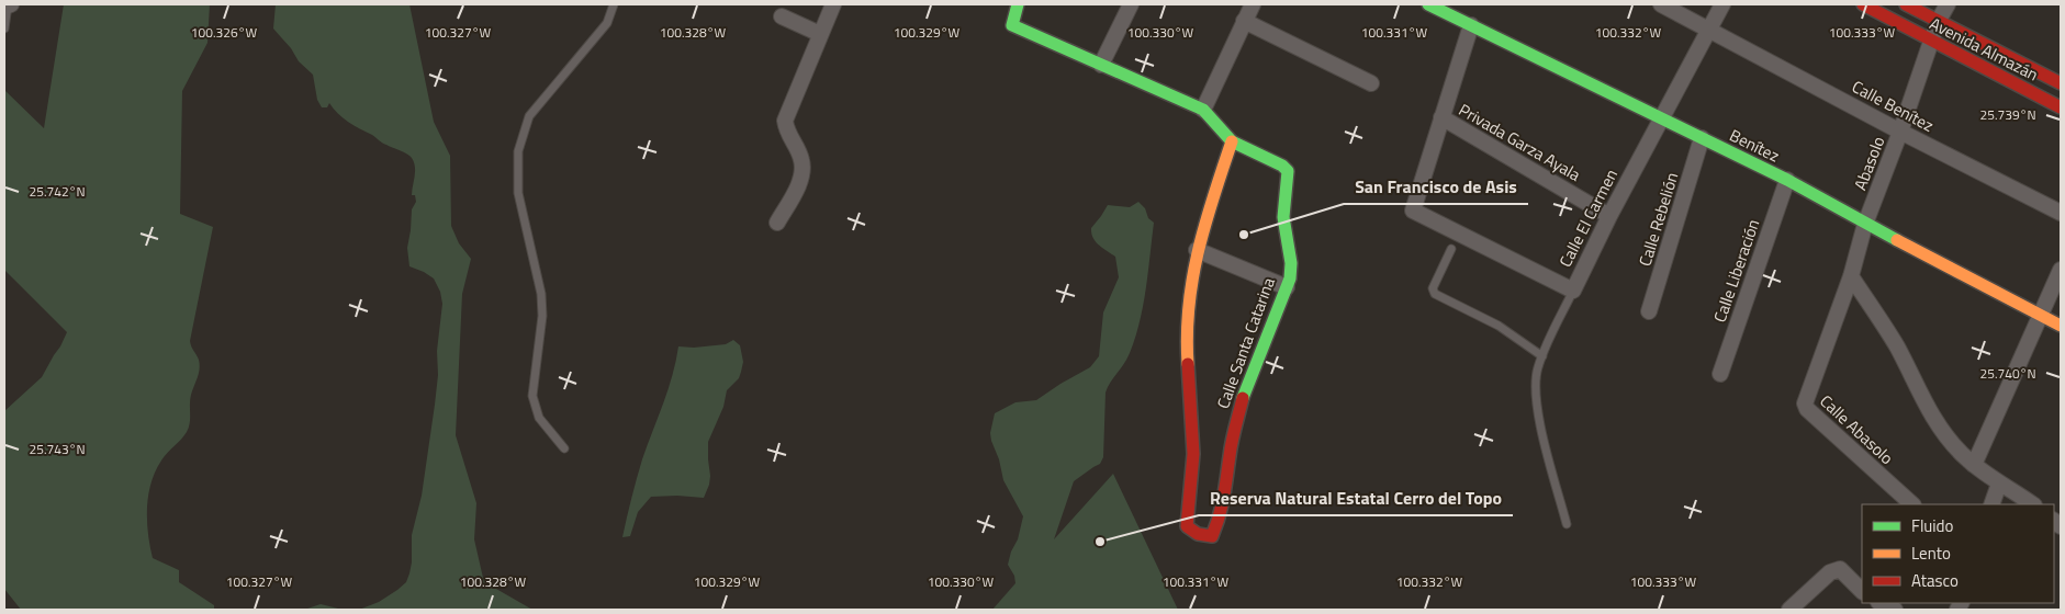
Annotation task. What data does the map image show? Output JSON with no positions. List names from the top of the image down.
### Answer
{
  "streets": {
    "street": [
      "Avenida Almazán",
      "Calle Benítez",
      "Privada Garza Ayala",
      "Benítez",
      "Abasolo",
      "Calle El Carmen",
      "Calle Rebelión",
      "Calle Liberación",
      "Calle Santa Catarina",
      "Calle Abasolo"
    ]
  },
  "crossings": [
    ["Avenida Almazán", "Abasolo"],
    ["Calle Benítez", "Abasolo"],
    ["Calle Benítez", "Calle El Carmen"],
    ["Privada Garza Ayala", "Calle El Carmen"],
    ["Benítez", "Abasolo"],
    ["Benítez", "Calle El Carmen"],
    ["Benítez", "Calle Rebelión"],
    ["Benítez", "Calle Liberación"],
    ["Abasolo", "Calle Abasolo"]
  ],
  "places": ["San Francisco de Asis", "Reserva Natural Estatal Cerro del Topo"],
  "legend": ["Fluido", "Lento", "Atasco"],
  "coordinates": [
    "100.326°W",
    "100.328°W",
    "100.330°W",
    "100.331°W",
    "100.332°W",
    "100.333°W",
    "100.327°W",
    "100.329°W",
    "25.739°N",
    "25.742°N",
    "25.740°N",
    "25.743°N"
  ]
}
